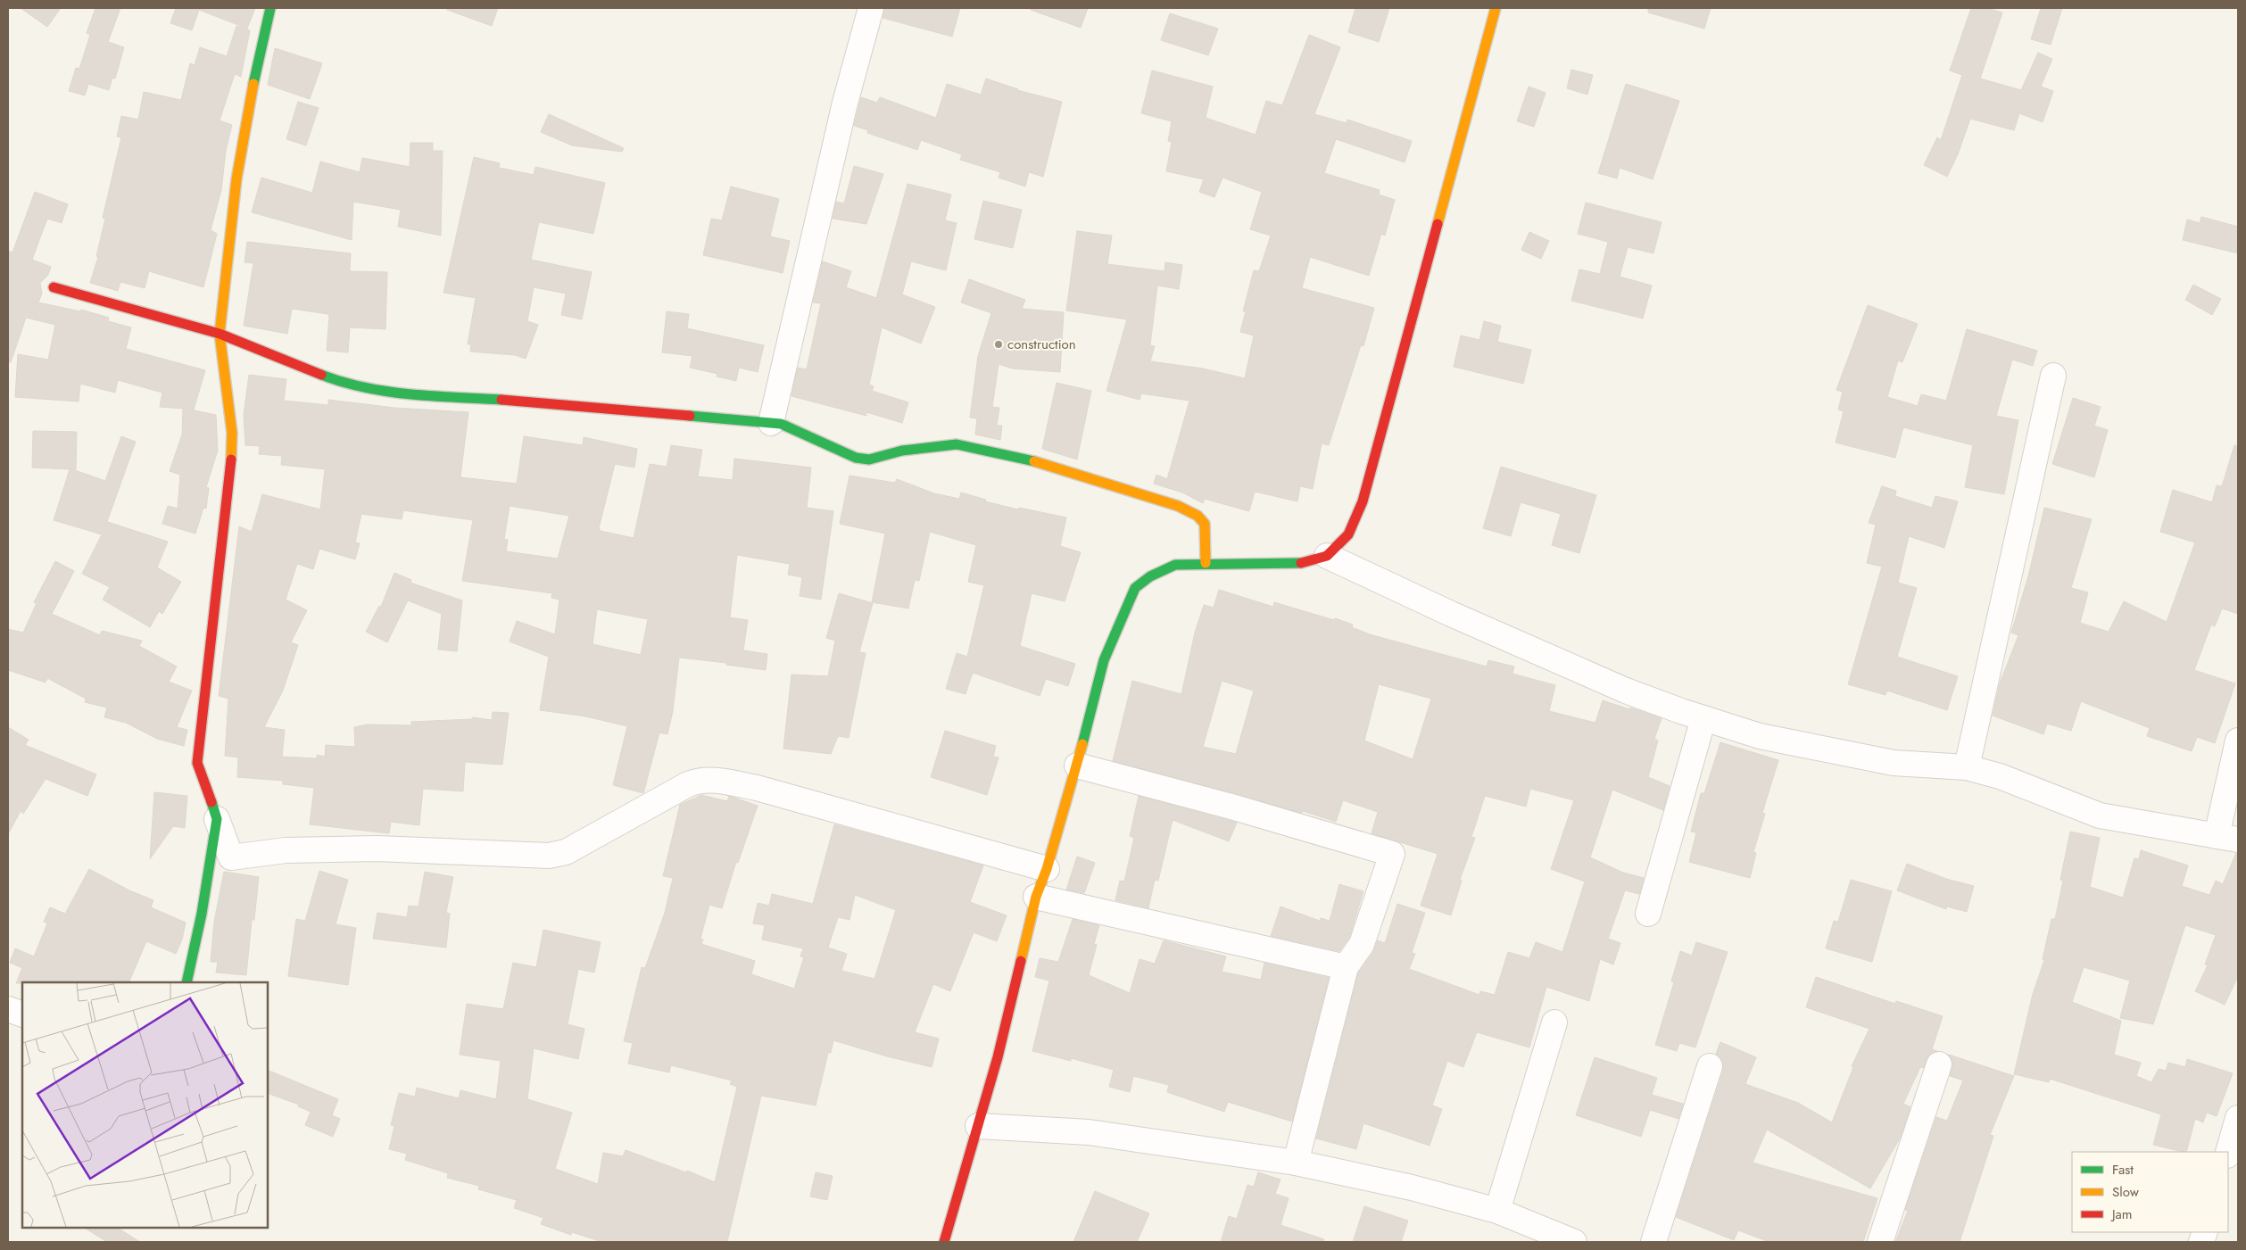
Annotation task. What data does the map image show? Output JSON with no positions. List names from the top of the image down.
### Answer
{
  "places": ["construction"],
  "legend": ["Fast", "Slow", "Jam"]
}
